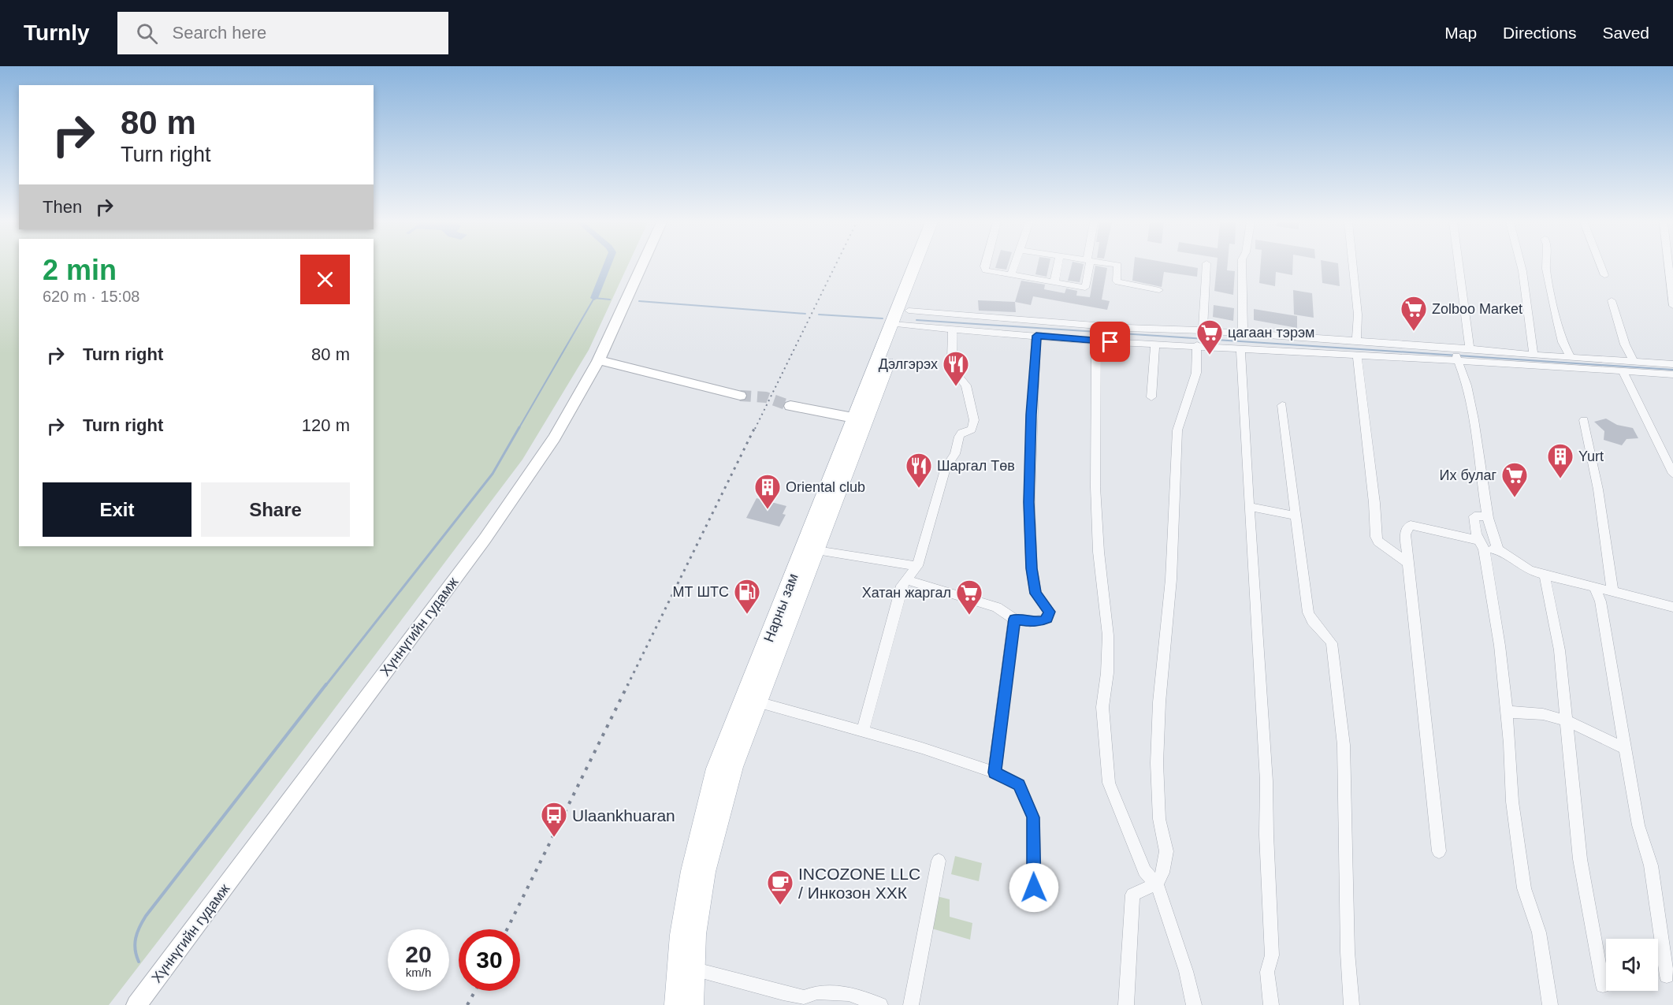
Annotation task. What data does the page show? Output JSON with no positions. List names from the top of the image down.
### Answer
{
  "streets": {
    "main road": ["Нарны зам", "Хүннүгийн гудамж"]
  },
  "places": {
    "supermarket": [
      "Zolboo Market",
      "цагаан тэрэм",
      "Их булаг",
      "Хатан жаргал"
    ],
    "restaurant": ["Дэлгэрэх", "Шаргал Төв"],
    "building": ["Yurt", "Oriental club"],
    "fuel station": ["МТ ШТС"],
    "bus stop": ["Ulaankhuaran"],
    "cafe": ["INCOZONE LLC / Инкозон ХХК"]
  },
  "page": {
    "header": "Turnly",
    "search": "Search here",
    "nav": ["Map", "Directions", "Saved"],
    "turn": ["80 m", "Turn right"],
    "then": "Then",
    "heading": ["2 min", "620 m · 15:08"],
    "list": [
      {
        "name": "Turn right",
        "value": "80 m"
      },
      {
        "name": "Turn right",
        "value": "120 m"
      }
    ],
    "buttons": ["Exit", "Share"],
    "speed": "20 km/h",
    "limit": "30"
  }
}
